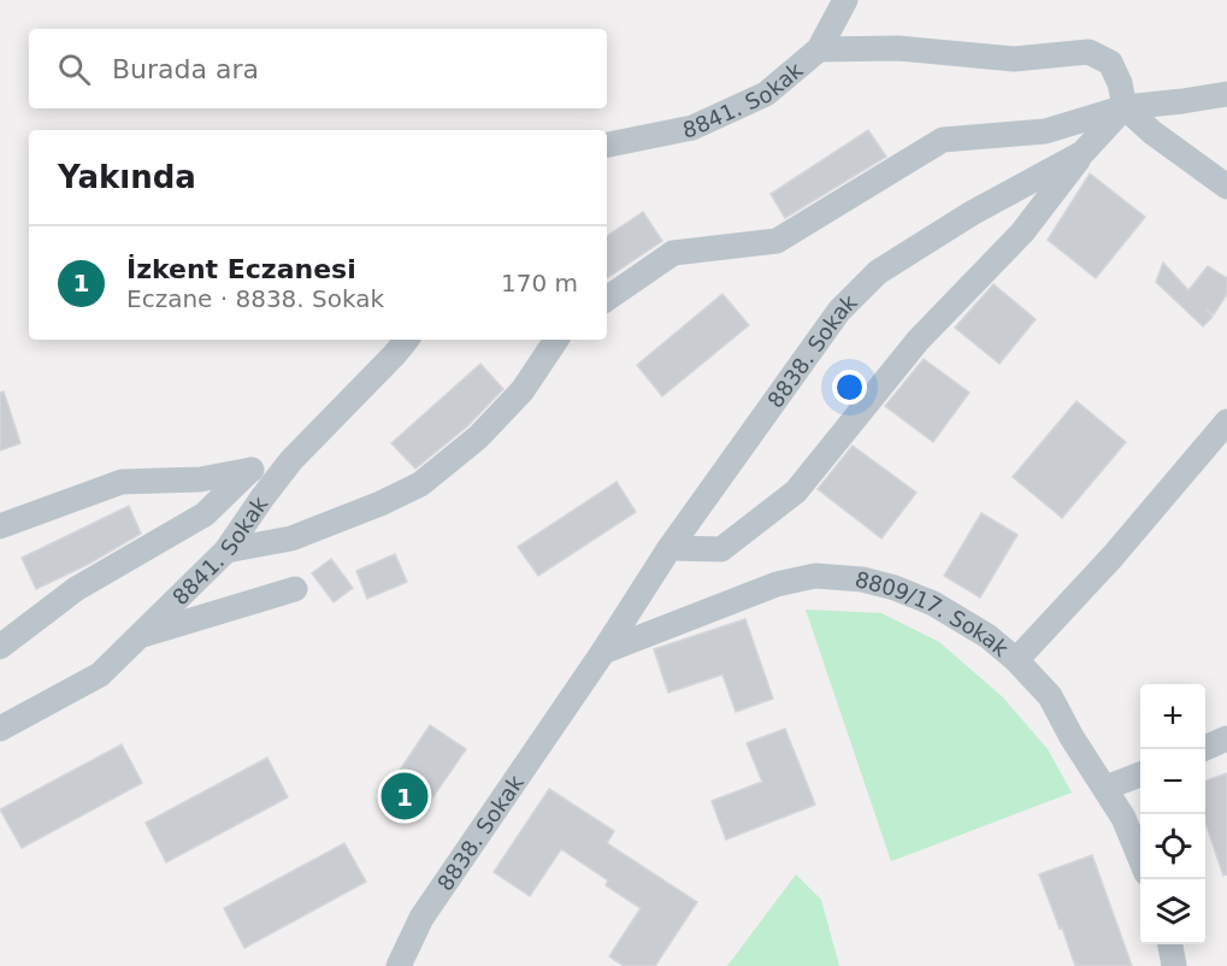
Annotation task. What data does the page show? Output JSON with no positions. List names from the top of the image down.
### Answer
{
  "streets": {
    "street": ["8841. Sokak", "8838. Sokak", "8809/17. Sokak"]
  },
  "crossings": [
    ["8838. Sokak", "8809/17. Sokak"]
  ],
  "page": {
    "search": "Burada ara",
    "heading": "Yakında",
    "list": [
      {
        "mark": "1",
        "name": "İzkent Eczanesi",
        "note": "Eczane · 8838. Sokak",
        "value": "170 m"
      }
    ],
    "map_buttons": ["+", "−"],
    "pins": "1"
  }
}
